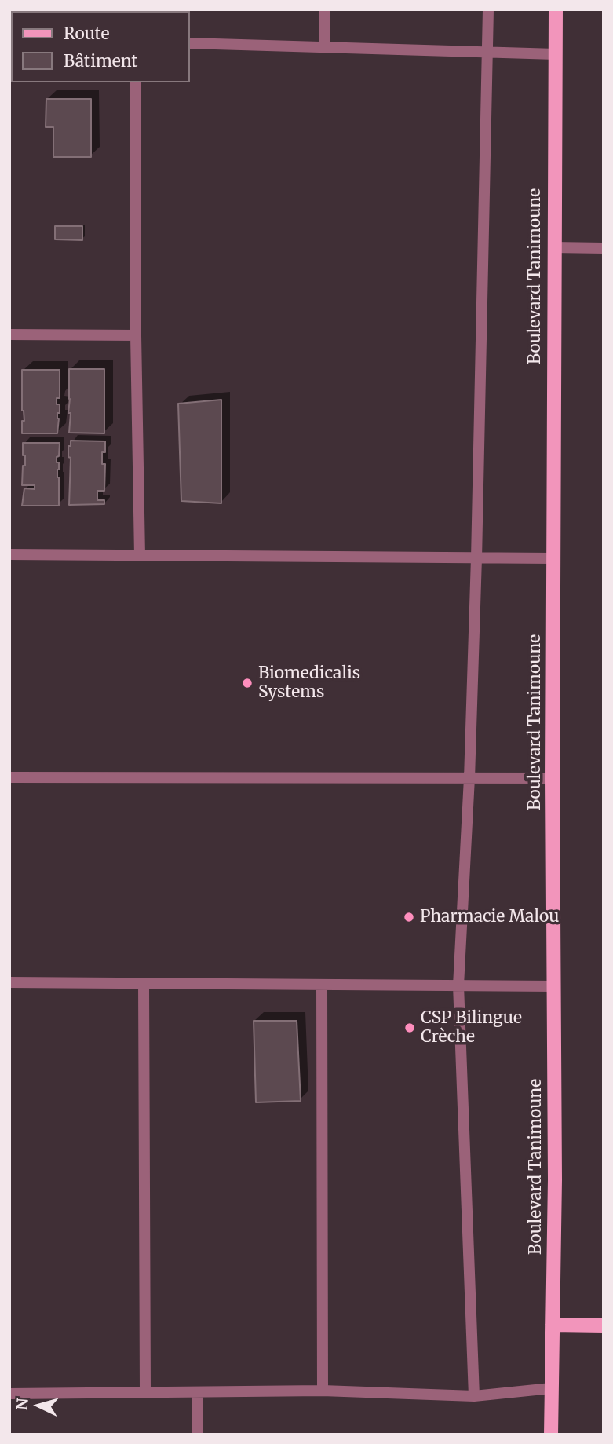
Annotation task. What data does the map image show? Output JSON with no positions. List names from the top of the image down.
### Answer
{
  "streets": {
    "main road": ["Boulevard Tanimoune"]
  },
  "places": ["Biomedicalis Systems", "Pharmacie Malou", "CSP Bilingue Crèche"],
  "legend": ["Route", "Bâtiment"],
  "north": "left"
}
